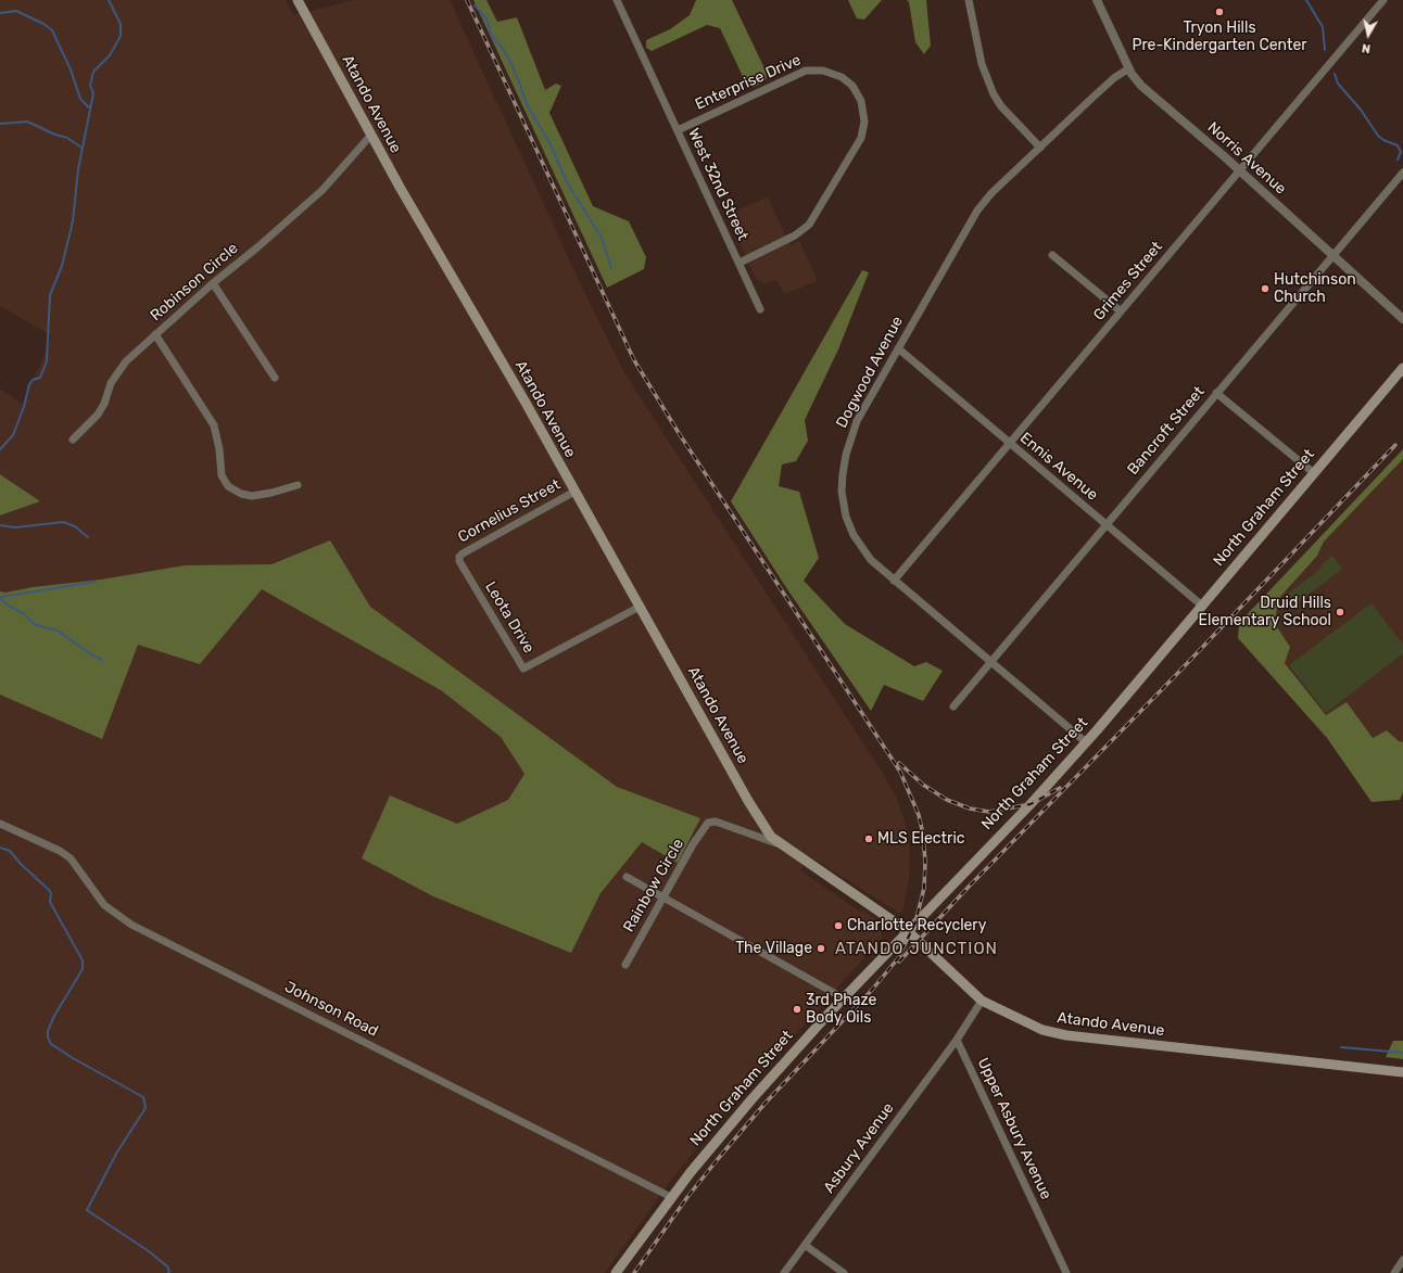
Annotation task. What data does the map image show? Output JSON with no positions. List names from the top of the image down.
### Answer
{
  "streets": {
    "main road": ["Atando Avenue", "North Graham Street"],
    "street": [
      "Enterprise Drive",
      "Norris Avenue",
      "West 32nd Street",
      "Grimes Street",
      "Robinson Circle",
      "Dogwood Avenue",
      "Bancroft Street",
      "Ennis Avenue",
      "Cornelius Street",
      "Leota Drive",
      "Rainbow Circle",
      "Johnson Road",
      "Upper Asbury Avenue",
      "Asbury Avenue"
    ]
  },
  "crossings": [
    ["Enterprise Drive", "West 32nd Street"],
    ["Atando Avenue", "Robinson Circle"],
    ["Atando Avenue", "North Graham Street"],
    ["Atando Avenue", "Cornelius Street"],
    ["Atando Avenue", "Leota Drive"],
    ["Atando Avenue", "Rainbow Circle"],
    ["Norris Avenue", "Grimes Street"],
    ["Norris Avenue", "Dogwood Avenue"],
    ["Norris Avenue", "Bancroft Street"],
    ["Grimes Street", "Dogwood Avenue"],
    ["Grimes Street", "Ennis Avenue"],
    ["Dogwood Avenue", "Bancroft Street"],
    ["Dogwood Avenue", "Ennis Avenue"],
    ["Dogwood Avenue", "North Graham Street"],
    ["Bancroft Street", "Ennis Avenue"],
    ["Ennis Avenue", "North Graham Street"],
    ["North Graham Street", "Johnson Road"],
    ["Cornelius Street", "Leota Drive"],
    ["Upper Asbury Avenue", "Asbury Avenue"]
  ],
  "districts": ["ATANDO JUNCTION"],
  "places": [
    "Tryon Hills Pre-Kindergarten Center",
    "Hutchinson Church",
    "Druid Hills Elementary School",
    "MLS Electric",
    "Charlotte Recyclery",
    "The Village",
    "3rd Phaze Body Oils"
  ],
  "north": "bottom"
}
